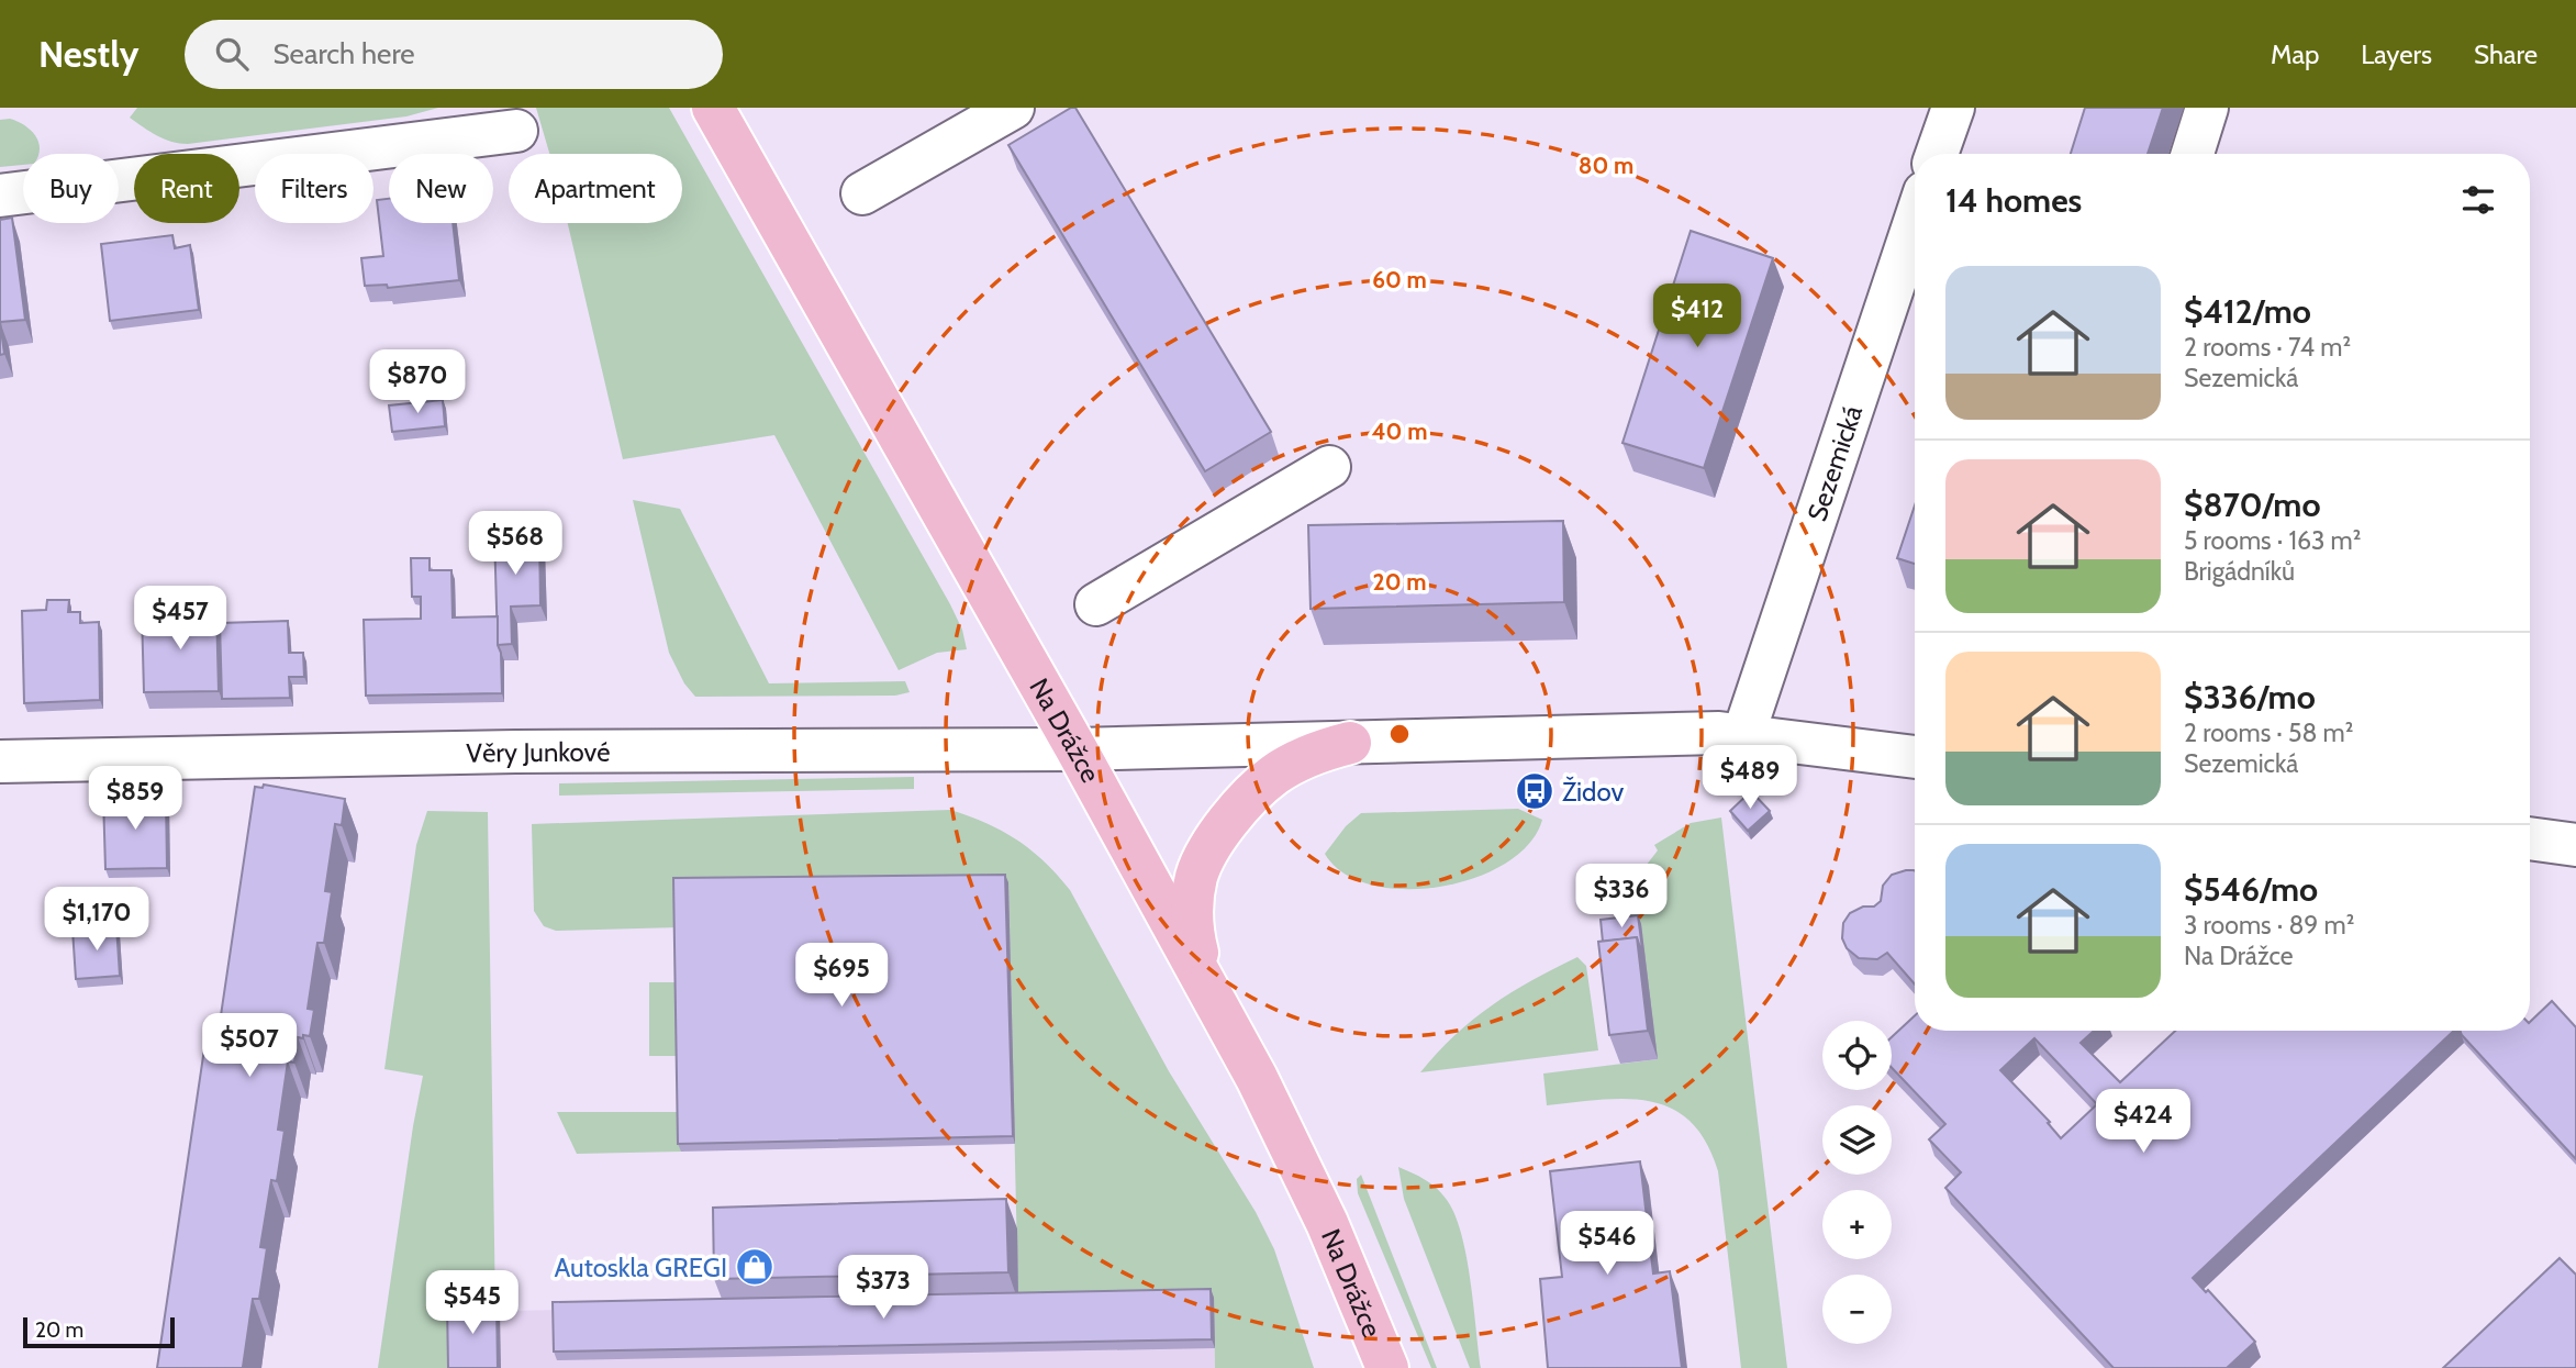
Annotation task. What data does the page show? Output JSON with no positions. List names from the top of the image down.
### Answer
{
  "streets": {
    "main road": ["Na Drážce"],
    "street": ["Sezemická", "Věry Junkové"]
  },
  "crossings": [
    ["Sezemická", "Věry Junkové"],
    ["Na Drážce", "Věry Junkové"]
  ],
  "places": {
    "bus stop": ["Židov"],
    "shop": ["Autoskla GREGI"]
  },
  "scale_bar": "20 m",
  "page": {
    "header": "Nestly",
    "search": "Search here",
    "nav": ["Map", "Layers", "Share"],
    "chip": [
      "Buy",
      "Rent",
      "Filters",
      "New",
      "Apartment"
    ],
    "heading": "14 homes",
    "list": [
      {
        "name": "$412/mo",
        "note": "2 rooms · 74 m² · Sezemická"
      },
      {
        "name": "$870/mo",
        "note": "5 rooms · 163 m² · Brigádníků"
      },
      {
        "name": "$336/mo",
        "note": "2 rooms · 58 m² · Sezemická"
      },
      {
        "name": "$546/mo",
        "note": "3 rooms · 89 m² · Na Drážce"
      }
    ],
    "price": [
      "$412",
      "$870",
      "$568",
      "$457",
      "$489",
      "$859",
      "$336",
      "$1,170",
      "$695",
      "$507",
      "$424",
      "$546",
      "$373",
      "$545"
    ],
    "map_buttons": ["+", "−"],
    "scale": "20 m"
  },
  "rings": [
    "80 m",
    "60 m",
    "40 m",
    "20 m"
  ]
}
